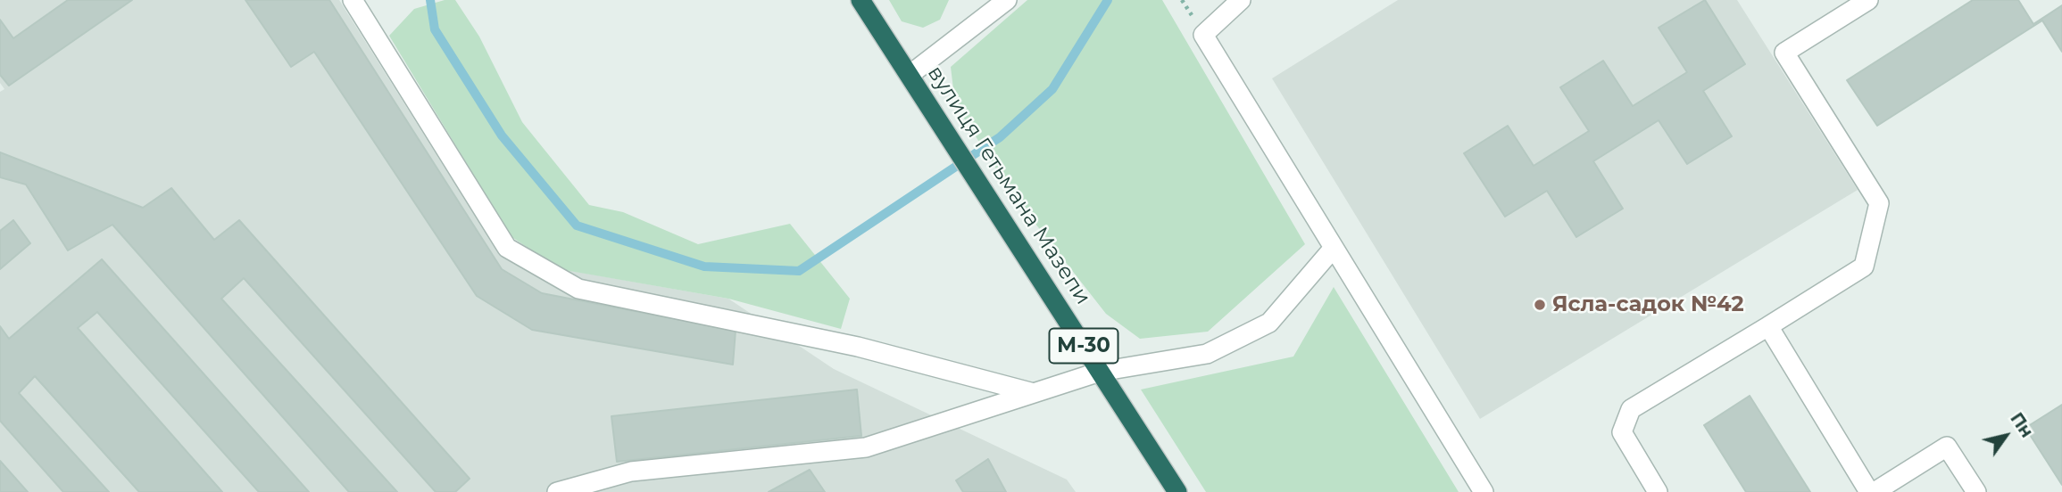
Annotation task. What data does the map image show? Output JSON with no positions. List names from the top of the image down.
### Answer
{
  "streets": {
    "highway": ["вулиця Гетьмана Мазепи", "М-30"]
  },
  "places": ["Ясла-садок №42"],
  "north": "top right"
}
